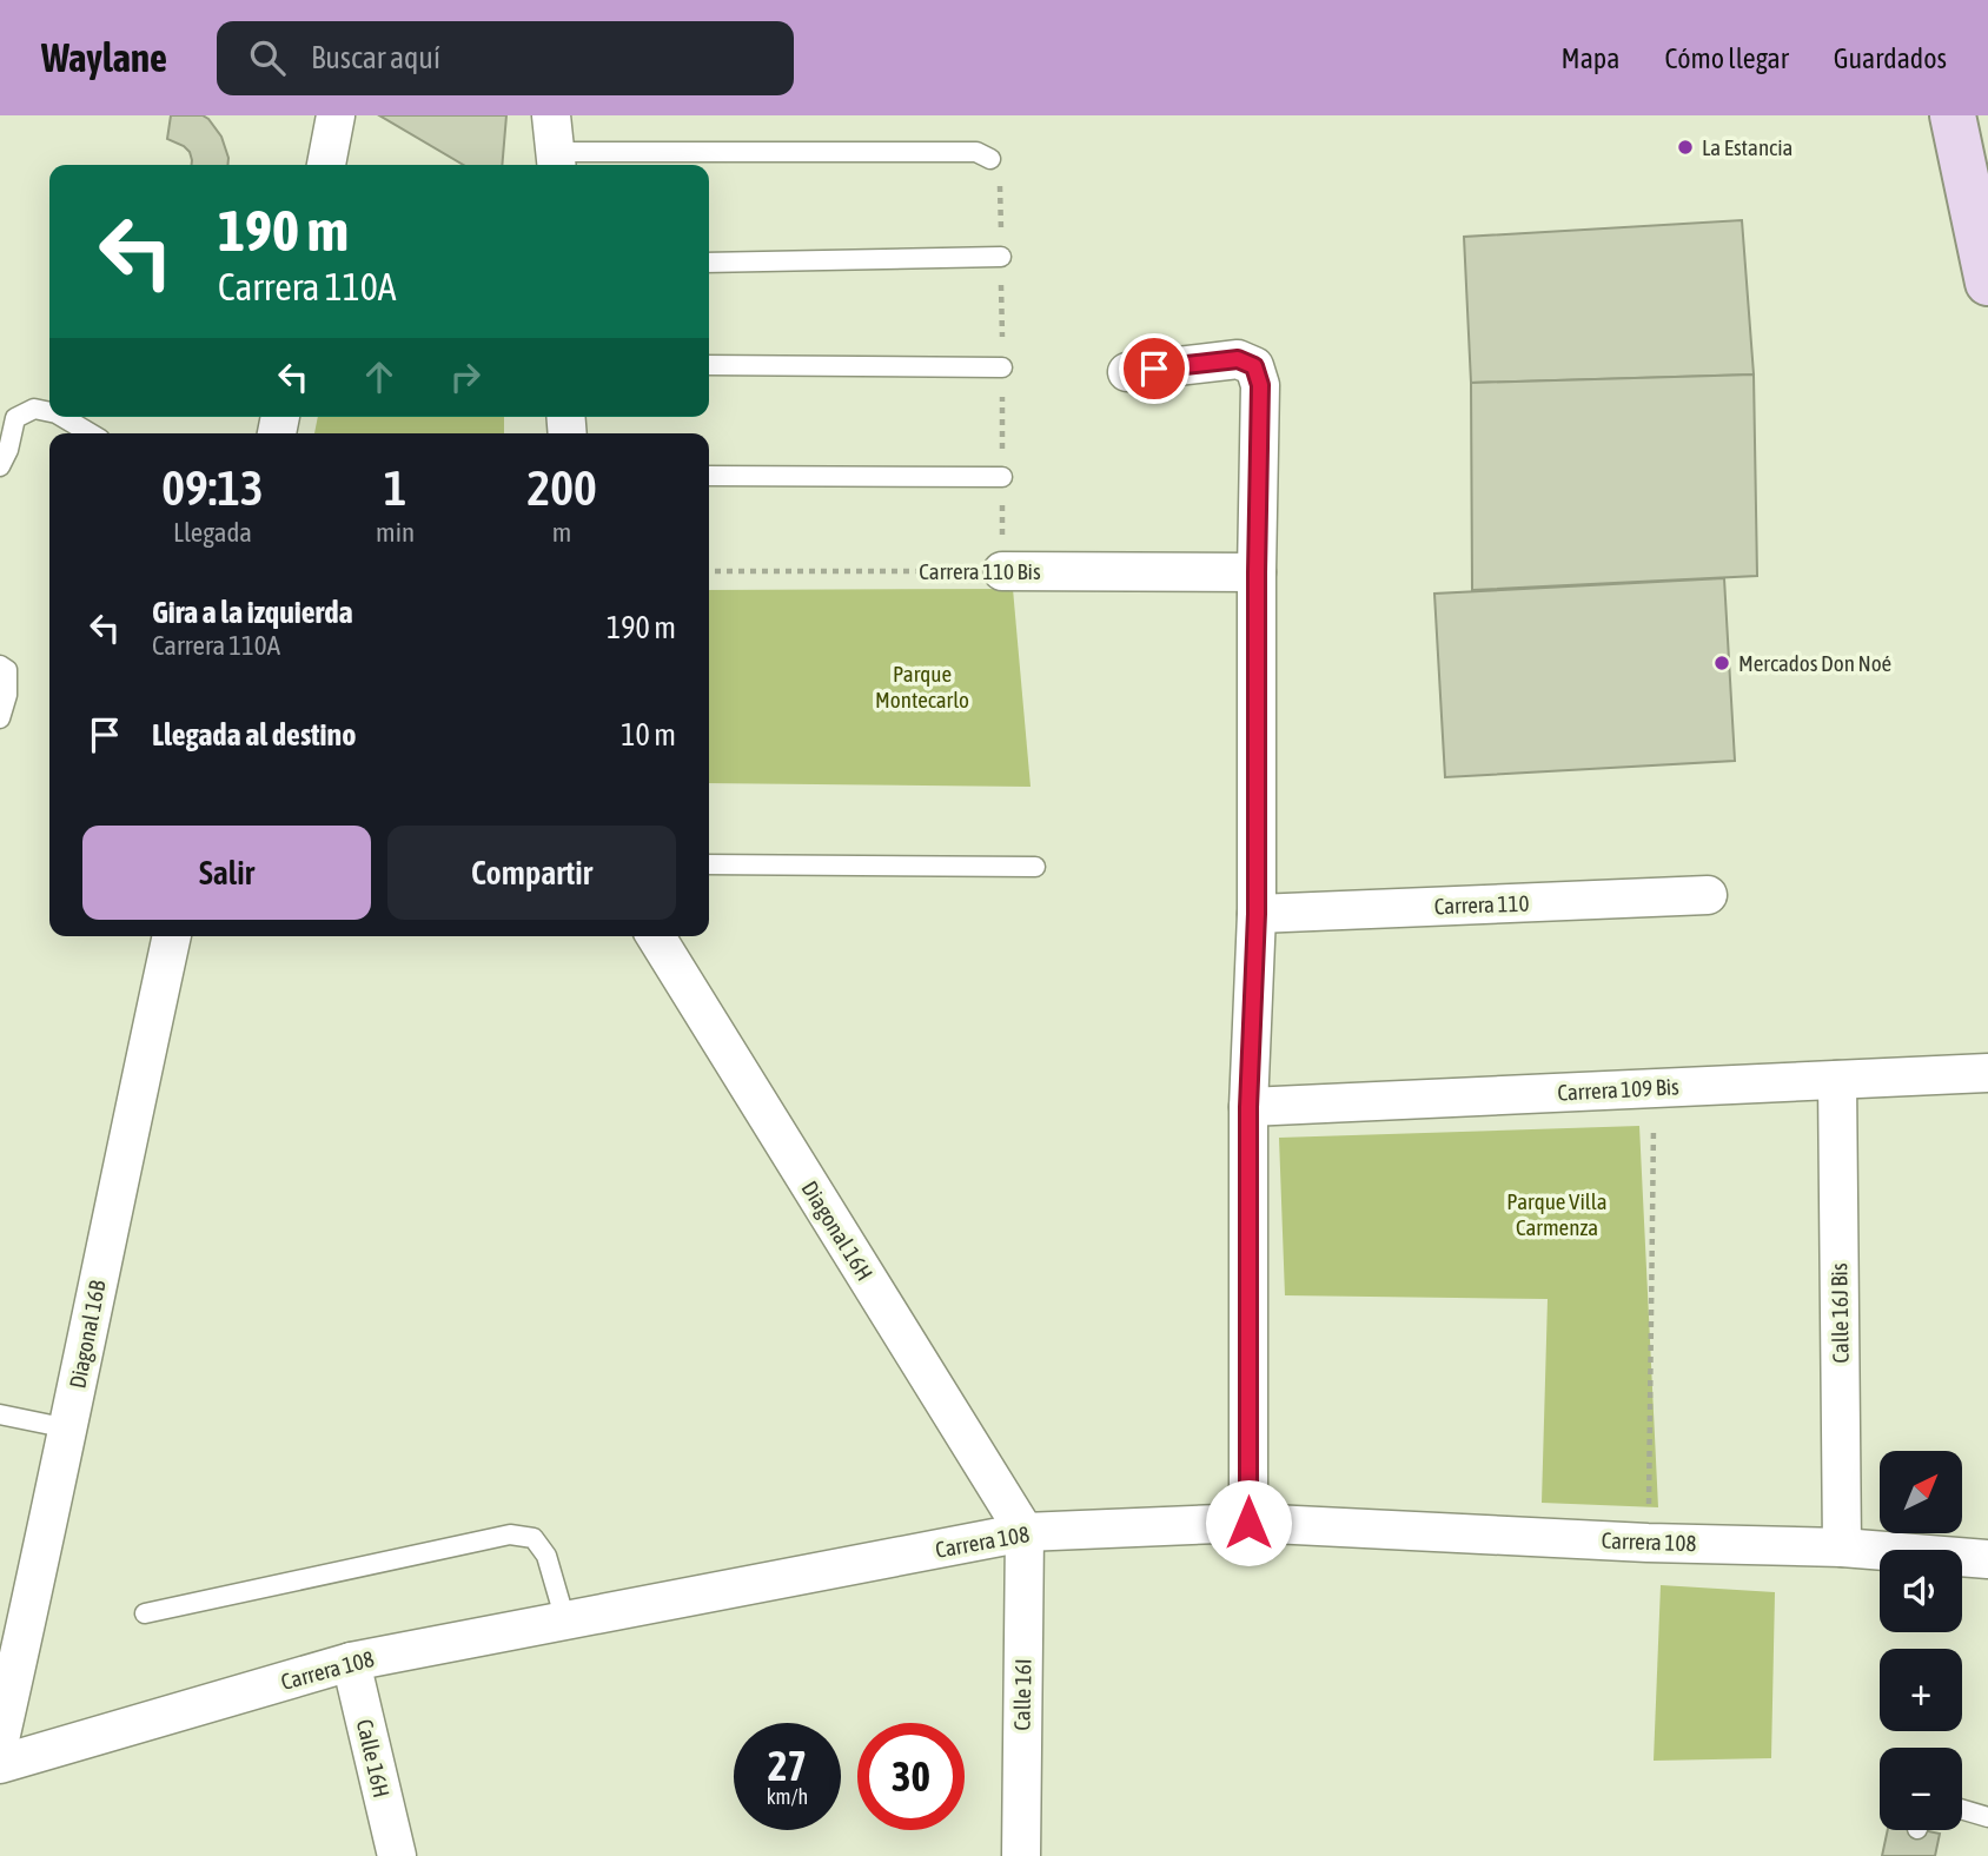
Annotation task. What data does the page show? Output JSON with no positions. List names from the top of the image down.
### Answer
{
  "streets": {
    "street": [
      "Carrera 110 Bis",
      "Carrera 110",
      "Carrera 109 Bis",
      "Diagonal 16H",
      "Calle 16J Bis",
      "Diagonal 16B",
      "Carrera 108",
      "Calle 16I",
      "Calle 16H"
    ]
  },
  "crossings": [
    ["Carrera 109 Bis", "Calle 16J Bis"],
    ["Diagonal 16H", "Carrera 108"],
    ["Diagonal 16H", "Calle 16I"],
    ["Calle 16J Bis", "Carrera 108"],
    ["Carrera 108", "Calle 16I"],
    ["Carrera 108", "Calle 16H"]
  ],
  "parks": ["Parque Montecarlo", "Parque Villa Carmenza"],
  "places": ["La Estancia", "Mercados Don Noé"],
  "north": "top right",
  "page": {
    "header": "Waylane",
    "search": "Buscar aquí",
    "nav": ["Mapa", "Cómo llegar", "Guardados"],
    "turn": ["190 m", "Carrera 110A"],
    "eta": [
      "09:13",
      "Llegada",
      "1",
      "min",
      "200",
      "m"
    ],
    "list": [
      {
        "name": "Gira a la izquierda",
        "note": "Carrera 110A",
        "value": "190 m"
      },
      {
        "name": "Llegada al destino",
        "value": "10 m"
      }
    ],
    "buttons": ["Salir", "Compartir"],
    "map_buttons": ["+", "−"],
    "speed": "27 km/h",
    "limit": "30"
  }
}
